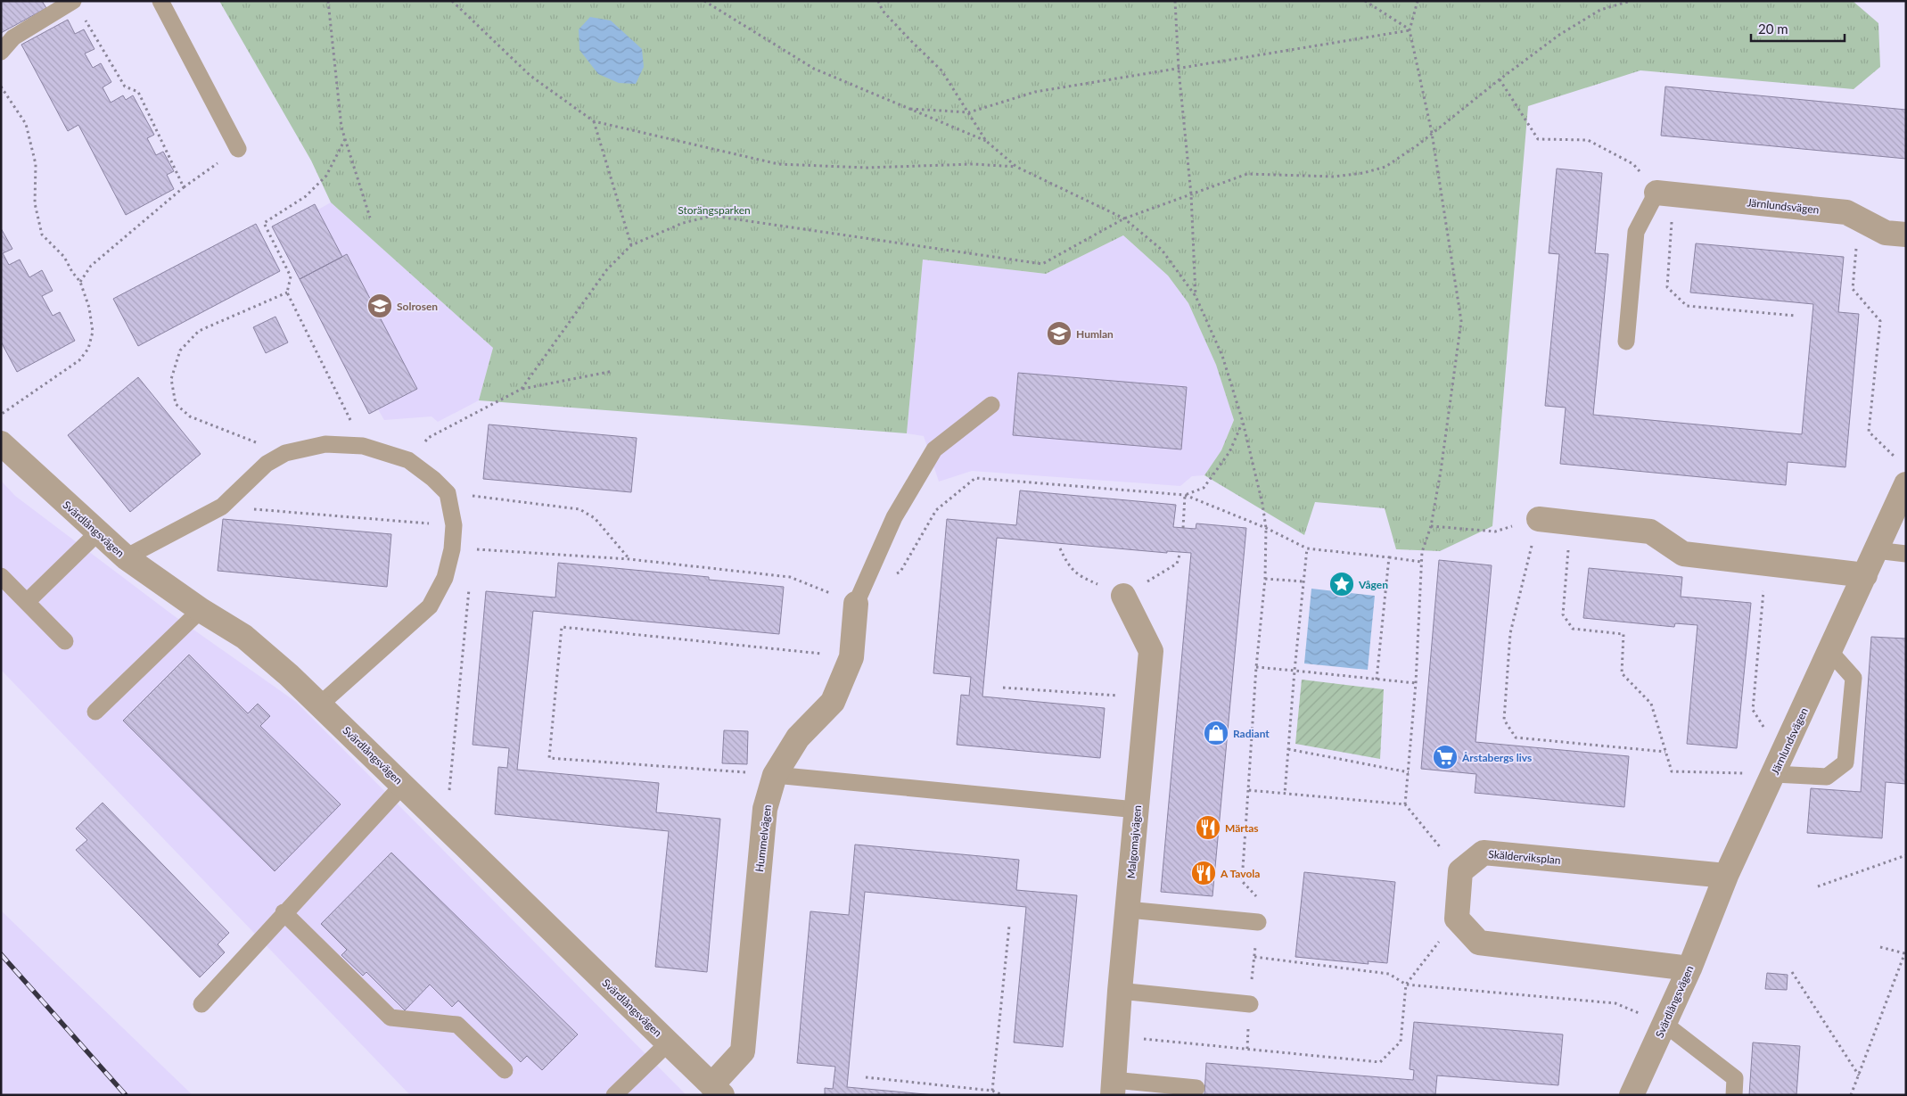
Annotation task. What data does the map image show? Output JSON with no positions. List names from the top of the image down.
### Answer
{
  "streets": {
    "street": [
      "Järnlundsvägen",
      "Svärdlångsvägen",
      "Hummelvägen",
      "Malgomajvägen",
      "Skälderviksplan"
    ]
  },
  "crossings": [
    ["Järnlundsvägen", "Svärdlångsvägen"],
    ["Järnlundsvägen", "Skälderviksplan"],
    ["Svärdlångsvägen", "Hummelvägen"]
  ],
  "parks": ["Storängsparken"],
  "places": {
    "school or university": ["Solrosen", "Humlan"],
    "place": ["Vågen"],
    "shop": ["Radiant"],
    "supermarket": ["Årstabergs livs"],
    "restaurant": ["Märtas", "A Tavola"]
  },
  "scale_bar": "20 m"
}
